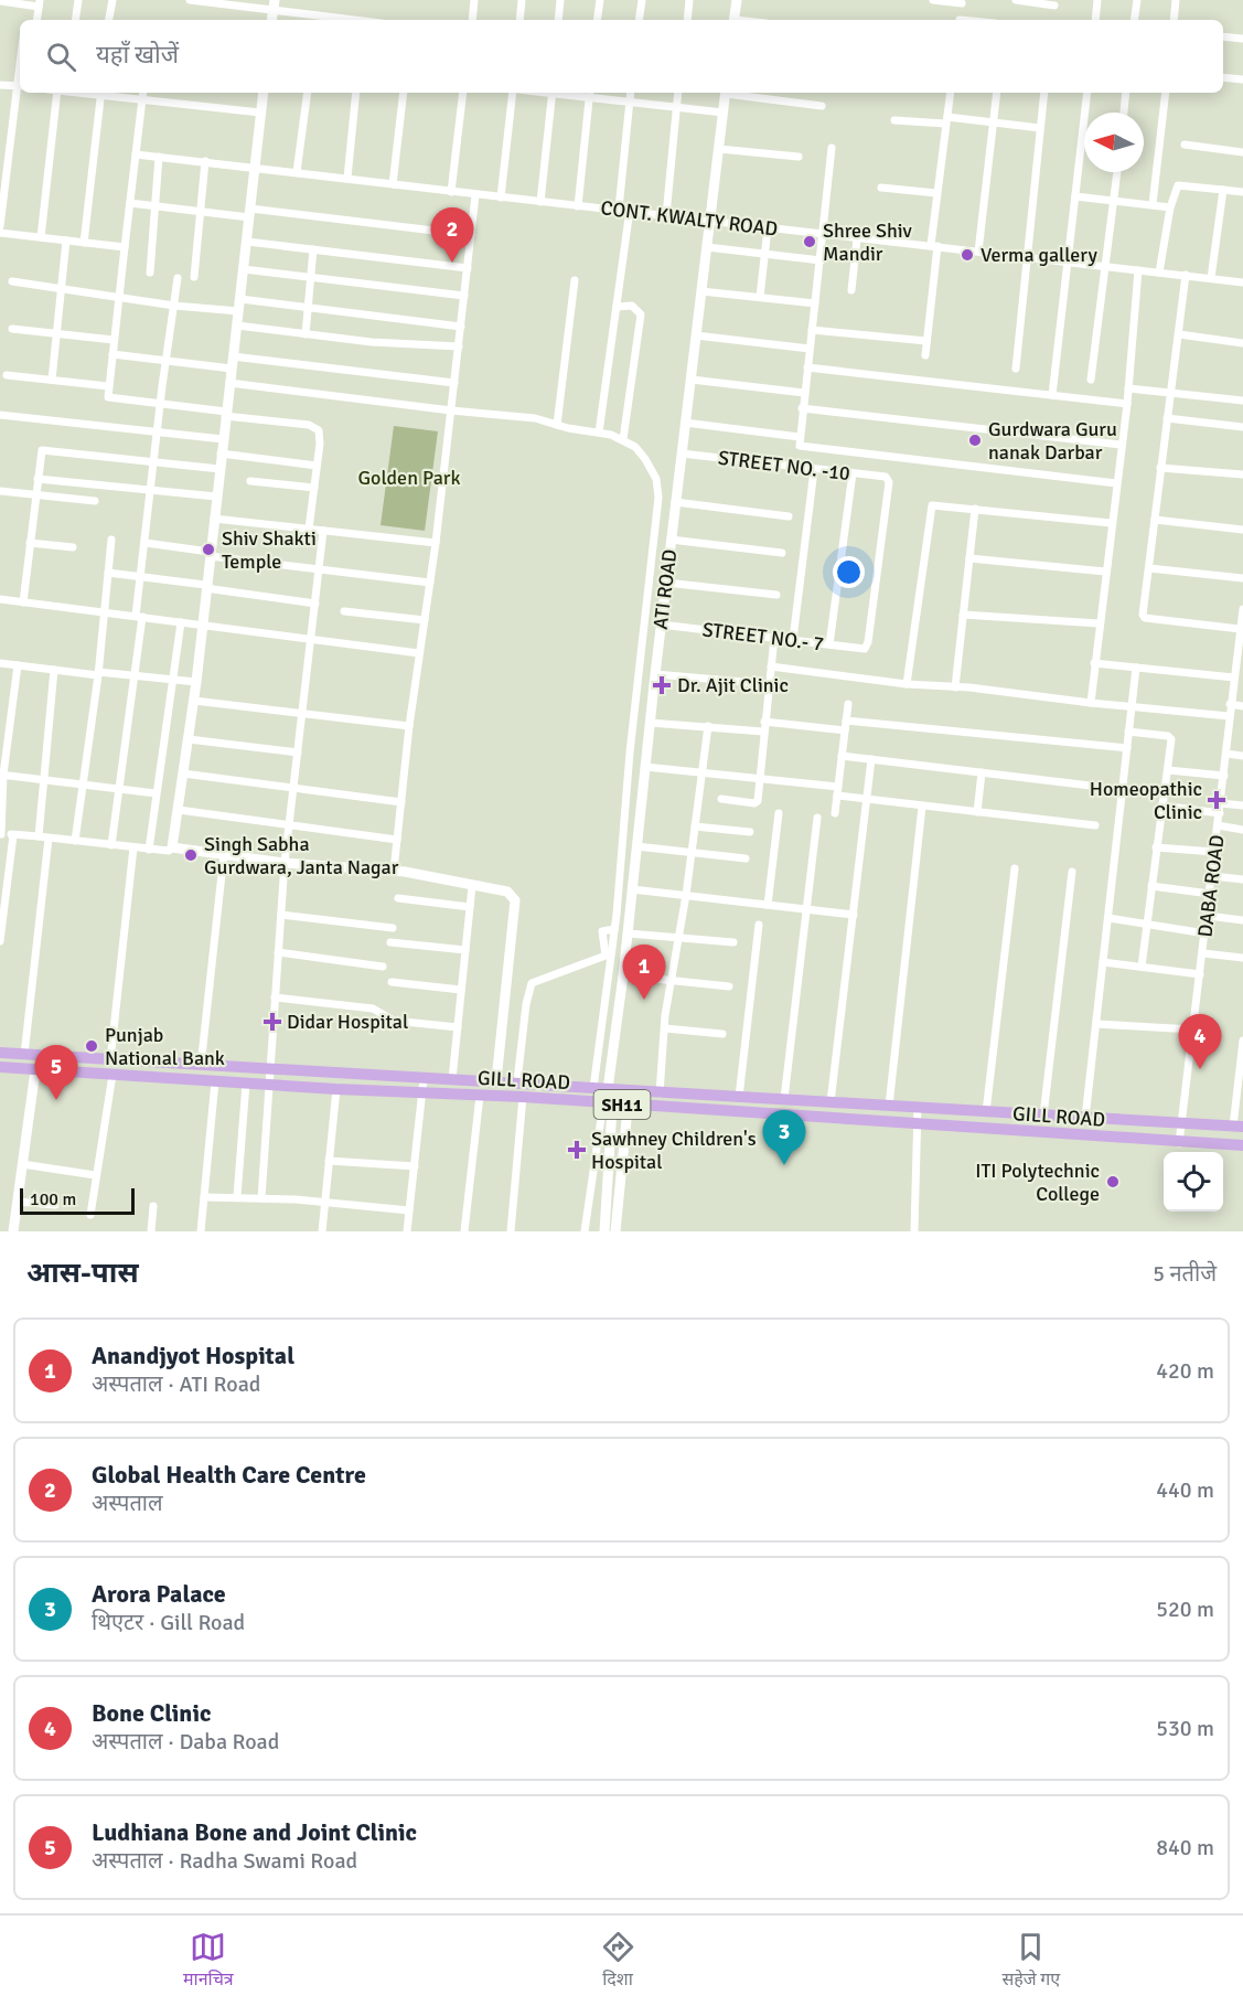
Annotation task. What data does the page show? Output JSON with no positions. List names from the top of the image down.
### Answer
{
  "streets": {
    "main road": ["GILL ROAD", "SH11"],
    "street": [
      "CONT. KWALTY ROAD",
      "STREET NO. -10",
      "ATI ROAD",
      "STREET NO.- 7",
      "DABA ROAD"
    ]
  },
  "crossings": [
    ["CONT. KWALTY ROAD", "ATI ROAD"],
    ["STREET NO. -10", "ATI ROAD"],
    ["STREET NO. -10", "STREET NO.- 7"],
    ["ATI ROAD", "STREET NO.- 7"],
    ["ATI ROAD", "GILL ROAD"],
    ["DABA ROAD", "GILL ROAD"]
  ],
  "parks": ["Golden Park"],
  "places": {
    "other": [
      "Shree Shiv Mandir",
      "Verma gallery",
      "Gurdwara Guru nanak Darbar",
      "Shiv Shakti Temple",
      "Singh Sabha Gurdwara, Janta Nagar",
      "Punjab National Bank",
      "ITI Polytechnic College"
    ],
    "health": [
      "Dr. Ajit Clinic",
      "Homeopathic Clinic",
      "Didar Hospital",
      "Sawhney Children's Hospital"
    ]
  },
  "scale_bar": "100 m",
  "north": "left",
  "page": {
    "search": "यहाँ खोजें",
    "pins": [
      "2",
      "1",
      "4",
      "5",
      "3"
    ],
    "scale": "100 m",
    "heading": ["आस-पास", "5 नतीजे"],
    "list": [
      {
        "mark": "1",
        "name": "Anandjyot Hospital",
        "note": "अस्पताल · ATI Road",
        "value": "420 m"
      },
      {
        "mark": "2",
        "name": "Global Health Care Centre",
        "note": "अस्पताल",
        "value": "440 m"
      },
      {
        "mark": "3",
        "name": "Arora Palace",
        "note": "थिएटर · Gill Road",
        "value": "520 m"
      },
      {
        "mark": "4",
        "name": "Bone Clinic",
        "note": "अस्पताल · Daba Road",
        "value": "530 m"
      },
      {
        "mark": "5",
        "name": "Ludhiana Bone and Joint Clinic",
        "note": "अस्पताल · Radha Swami Road",
        "value": "840 m"
      }
    ],
    "nav": ["मानचित्र", "दिशा", "सहेजे गए"]
  }
}
